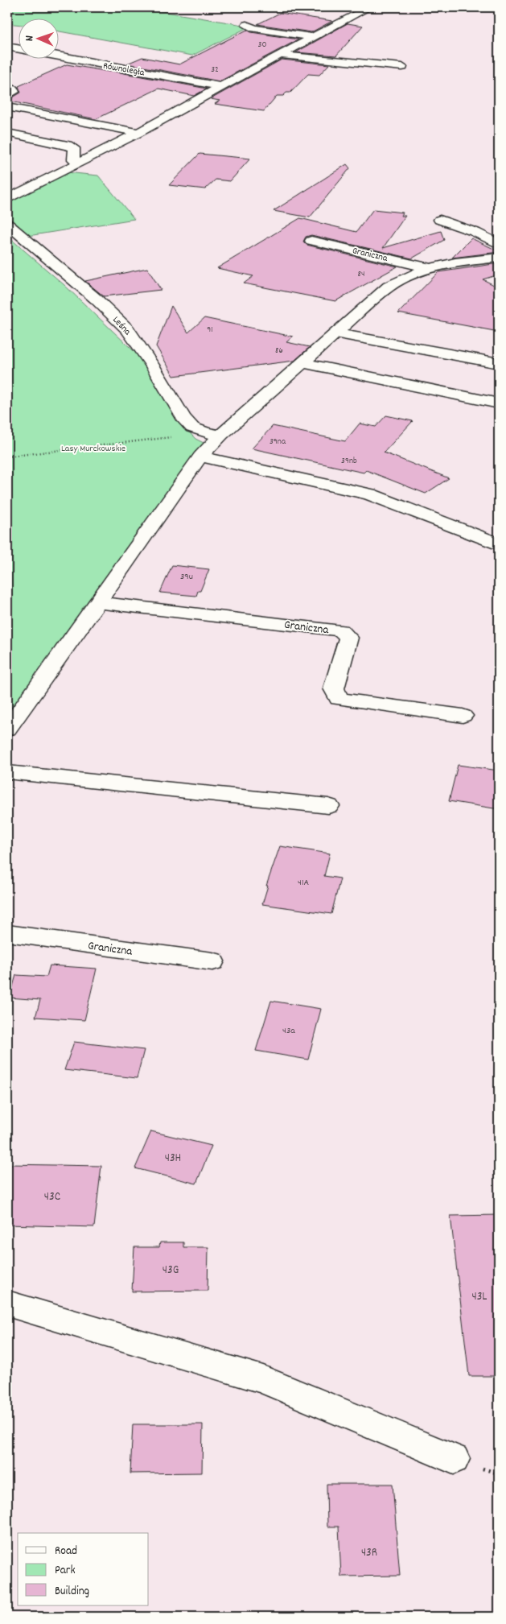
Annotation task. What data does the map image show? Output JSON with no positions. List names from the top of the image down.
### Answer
{
  "streets": {
    "street": ["Równoległa", "Graniczna", "Leśna"]
  },
  "crossings": [
    ["Graniczna", "Leśna"]
  ],
  "parks": ["Lasy Murckowskie"],
  "house_numbers": [
    "30",
    "32",
    "84",
    "91",
    "86",
    "39na",
    "39nb",
    "39u",
    "41A",
    "43a",
    "43H",
    "43C",
    "43G",
    "43L",
    "43R"
  ],
  "legend": ["Road", "Park", "Building"],
  "north": "left"
}
